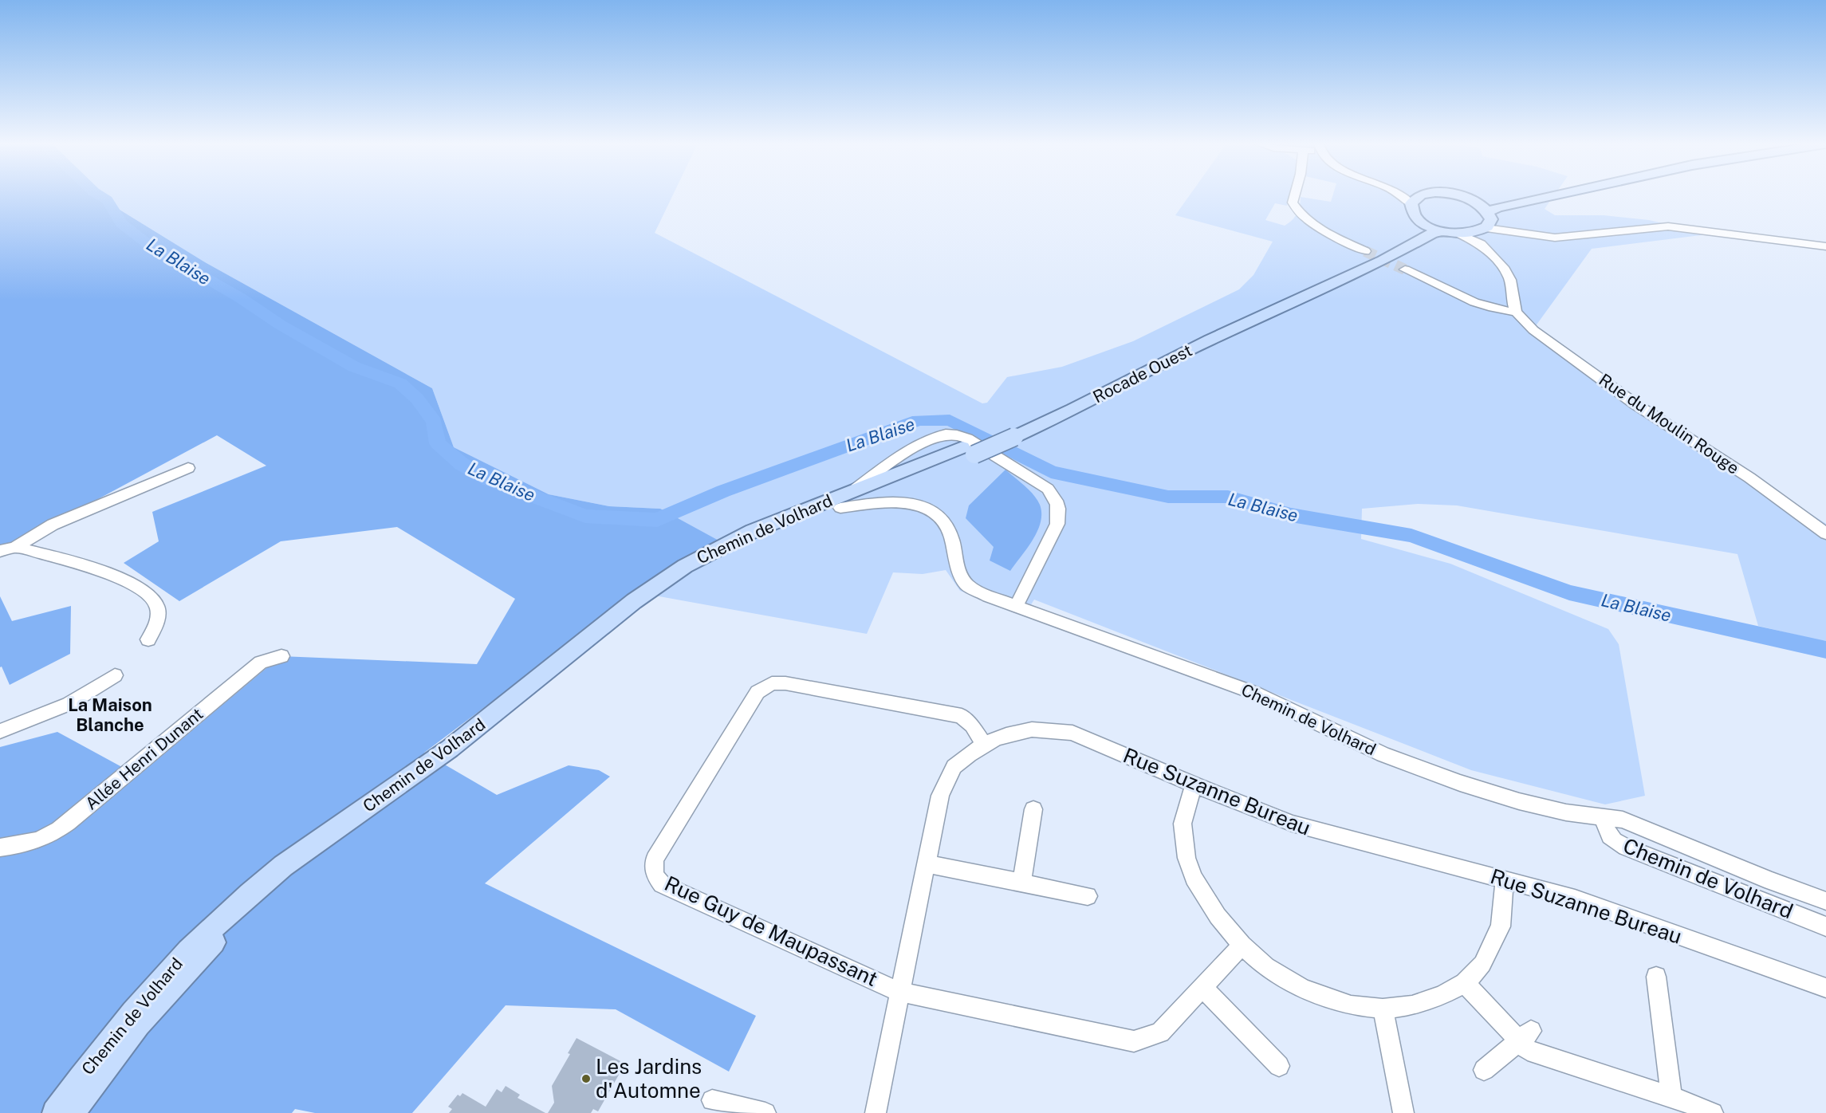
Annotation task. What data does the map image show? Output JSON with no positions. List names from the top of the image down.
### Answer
{
  "streets": {
    "main road": ["Rocade Ouest", "Chemin de Volhard"],
    "street": [
      "Rue du Moulin Rouge",
      "Allée Henri Dunant",
      "Rue Suzanne Bureau",
      "Rue Guy de Maupassant"
    ]
  },
  "crossings": [
    ["Rocade Ouest", "Chemin de Volhard"],
    ["Rue Suzanne Bureau", "Rue Guy de Maupassant"]
  ],
  "districts": ["La Maison Blanche"],
  "water": ["La Blaise"],
  "places": ["Les Jardins d'Automne"]
}
